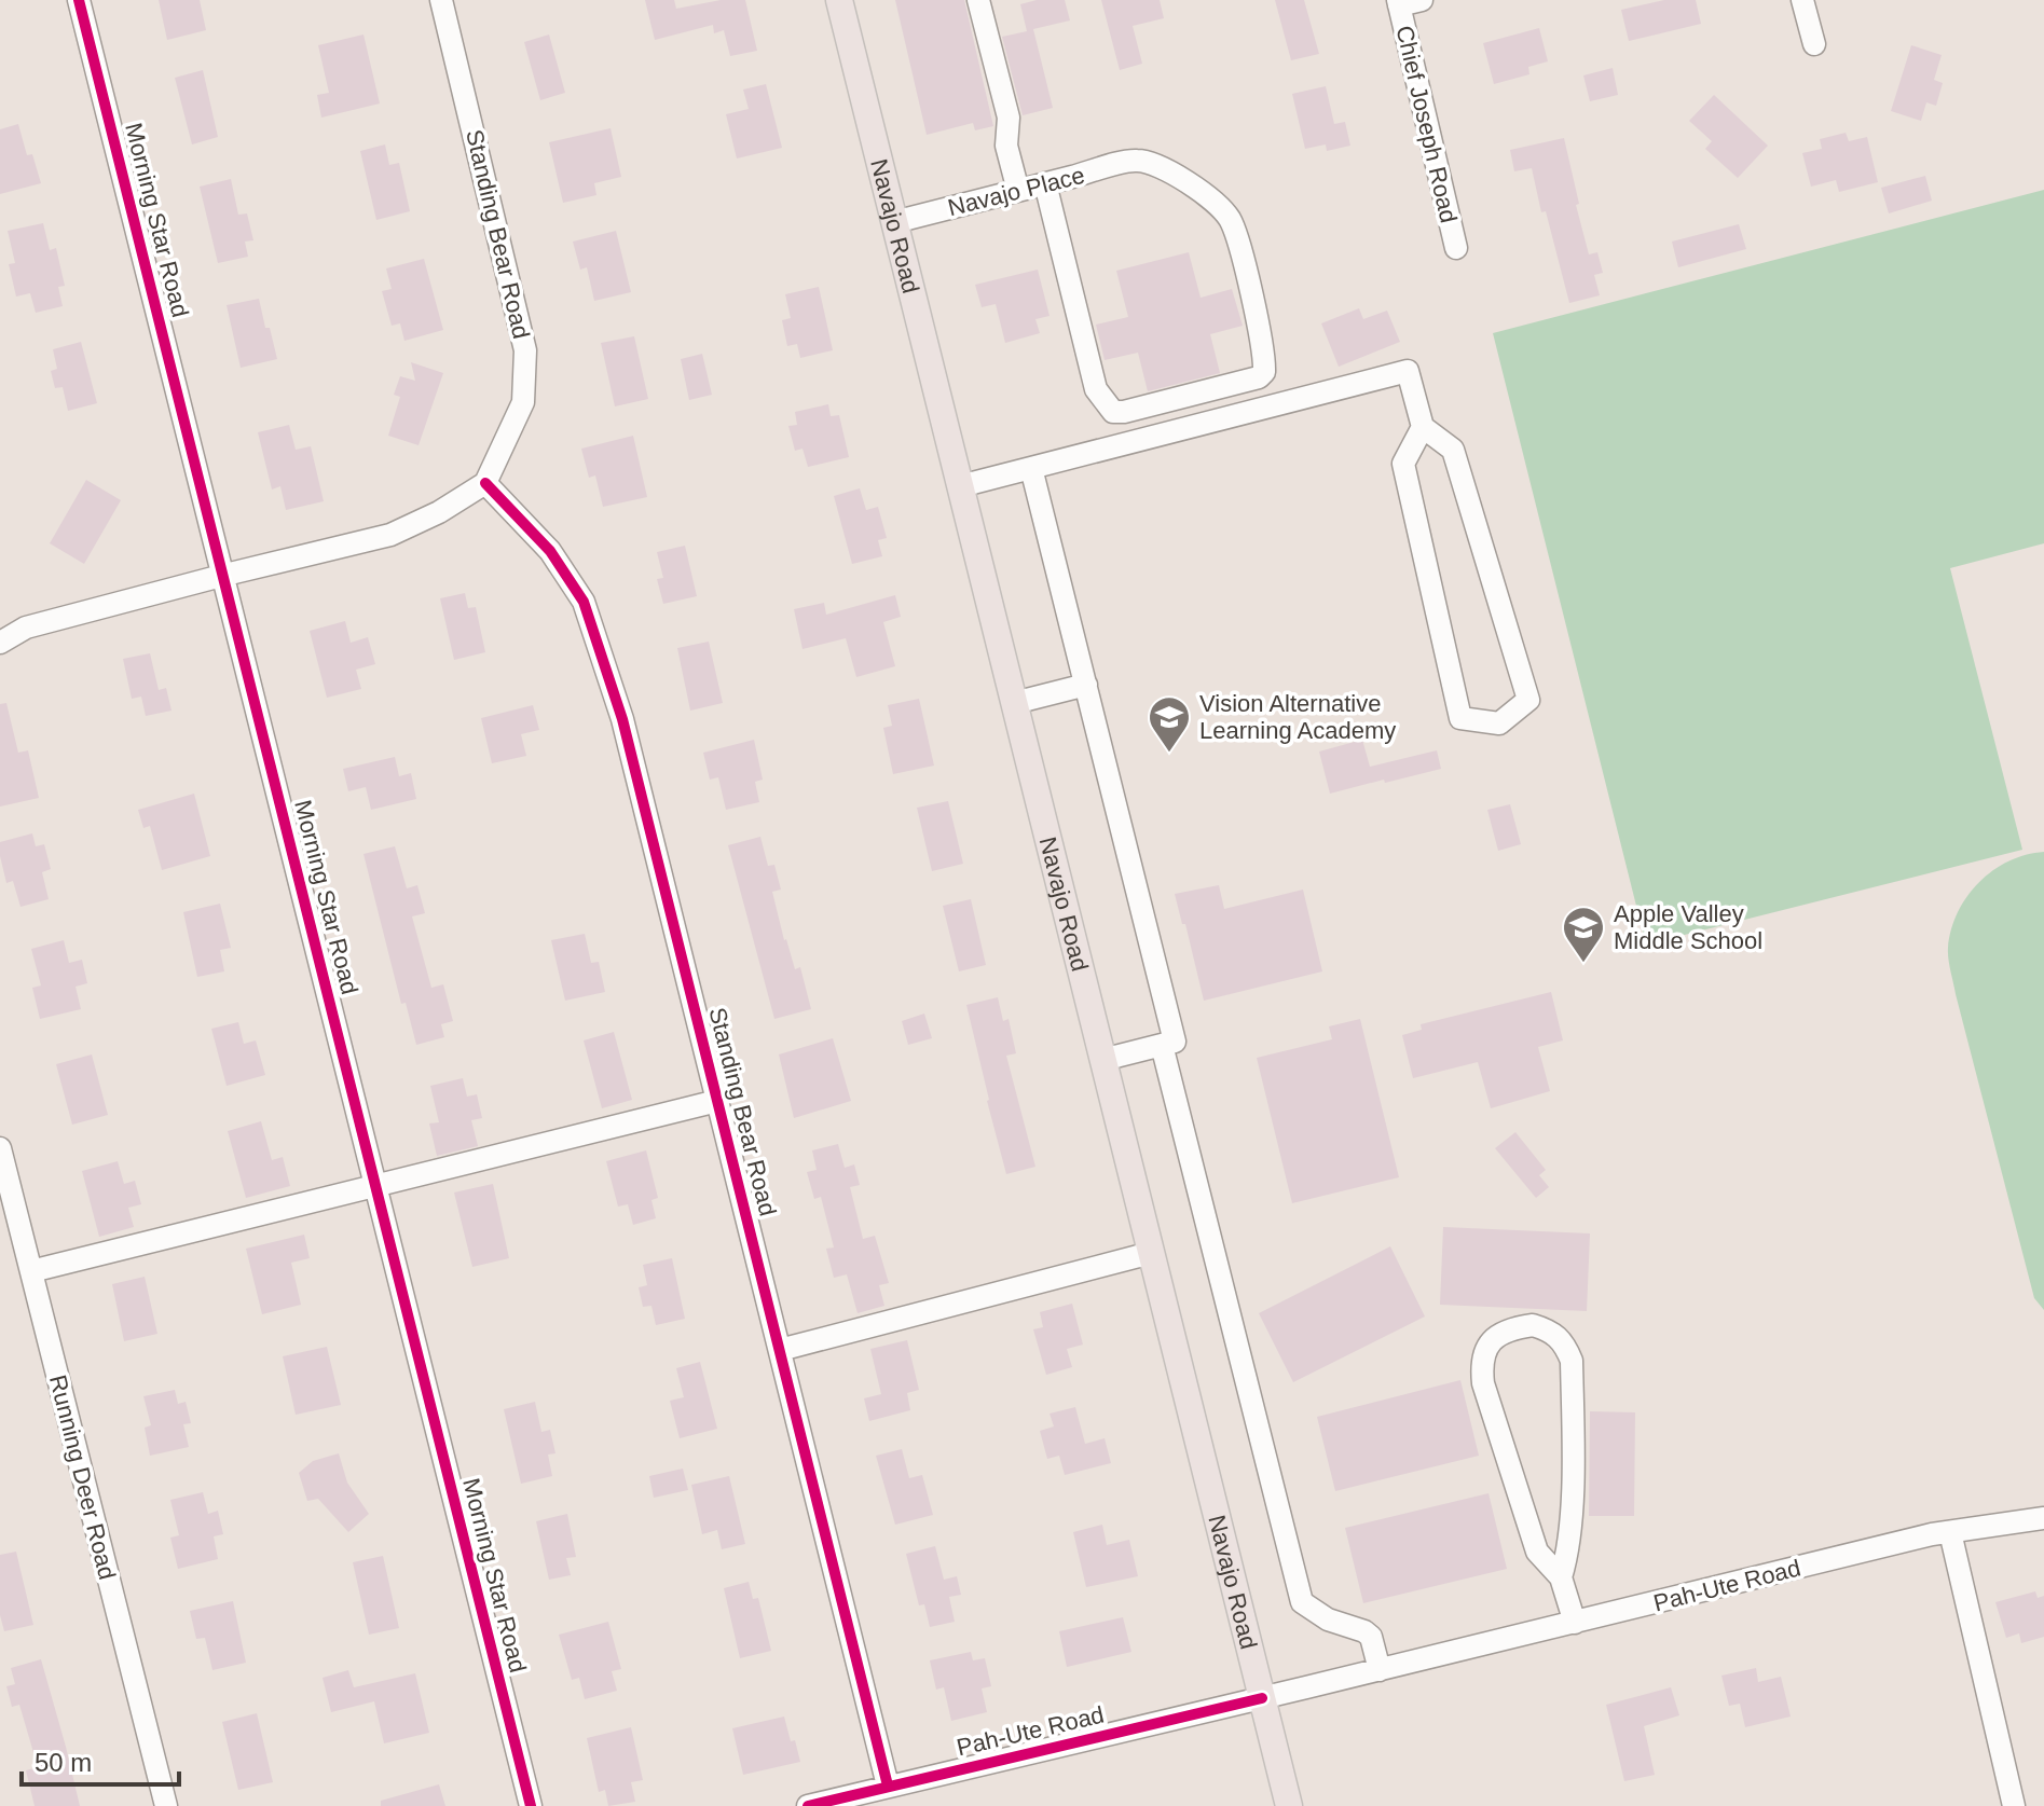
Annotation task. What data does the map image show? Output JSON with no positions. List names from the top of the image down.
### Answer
{
  "streets": {
    "main road": ["Navajo Road"],
    "street": [
      "Chief Joseph Road",
      "Navajo Place",
      "Morning Star Road",
      "Standing Bear Road",
      "Running Deer Road",
      "Pah-Ute Road"
    ]
  },
  "crossings": [
    ["Navajo Place", "Navajo Road"],
    ["Navajo Road", "Pah-Ute Road"],
    ["Standing Bear Road", "Pah-Ute Road"]
  ],
  "places": {
    "school or university": ["Vision Alternative Learning Academy", "Apple Valley Middle School"]
  },
  "scale_bar": "50 m"
}
